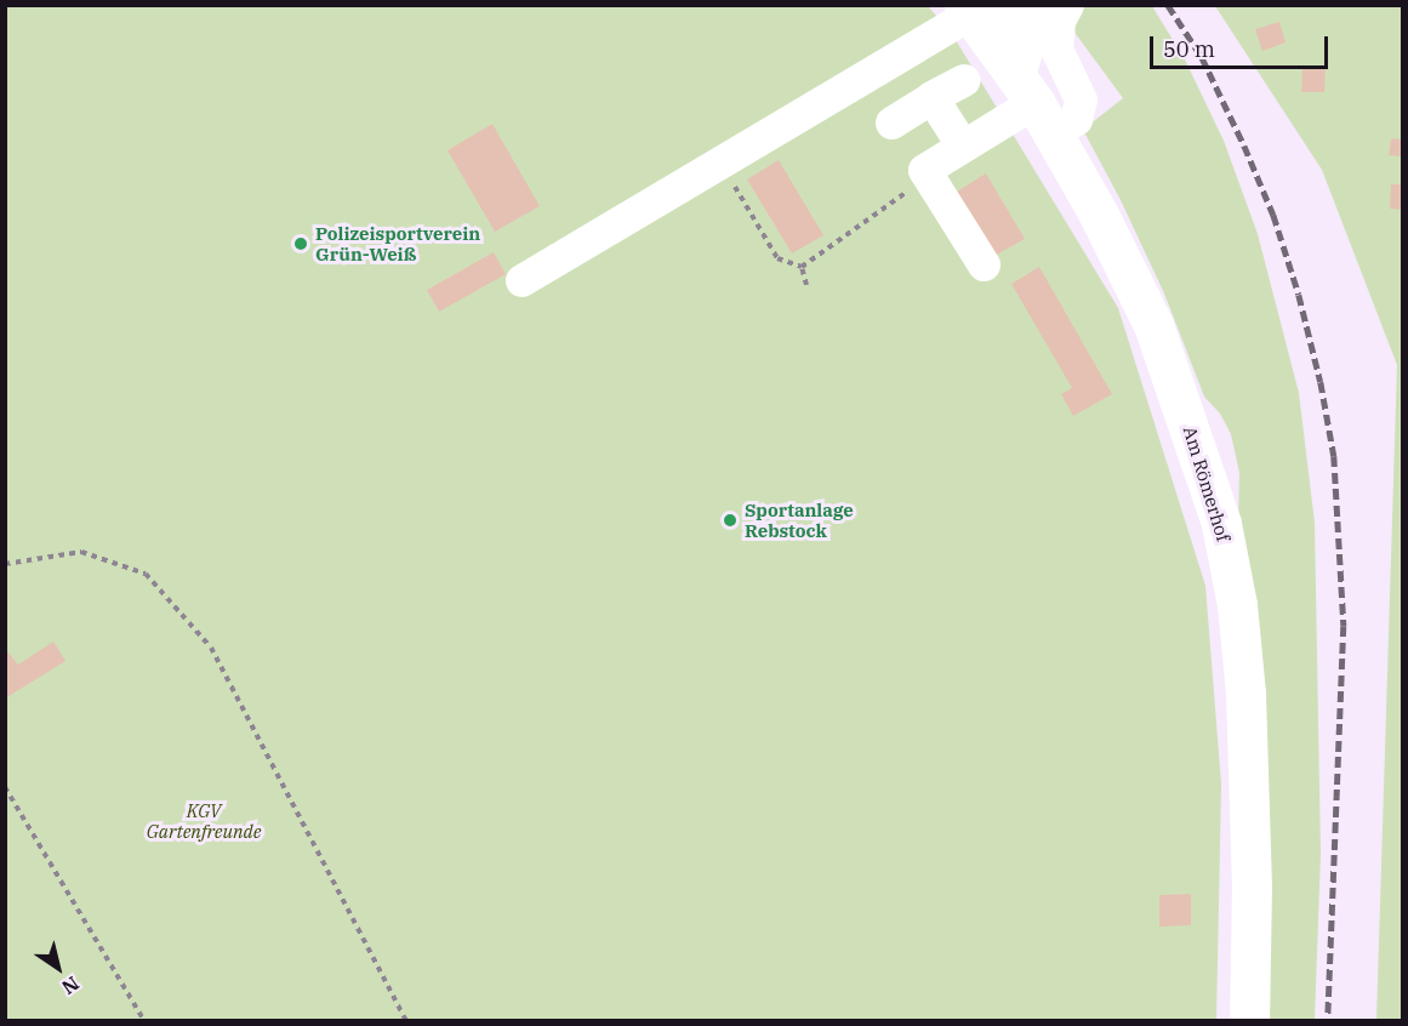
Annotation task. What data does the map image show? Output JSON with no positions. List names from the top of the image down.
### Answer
{
  "streets": {
    "main road": ["Am Römerhof"]
  },
  "parks": ["KGV Gartenfreunde"],
  "places": ["Polizeisportverein Grün-Weiß", "Sportanlage Rebstock"],
  "scale_bar": "50 m",
  "north": "bottom right"
}
